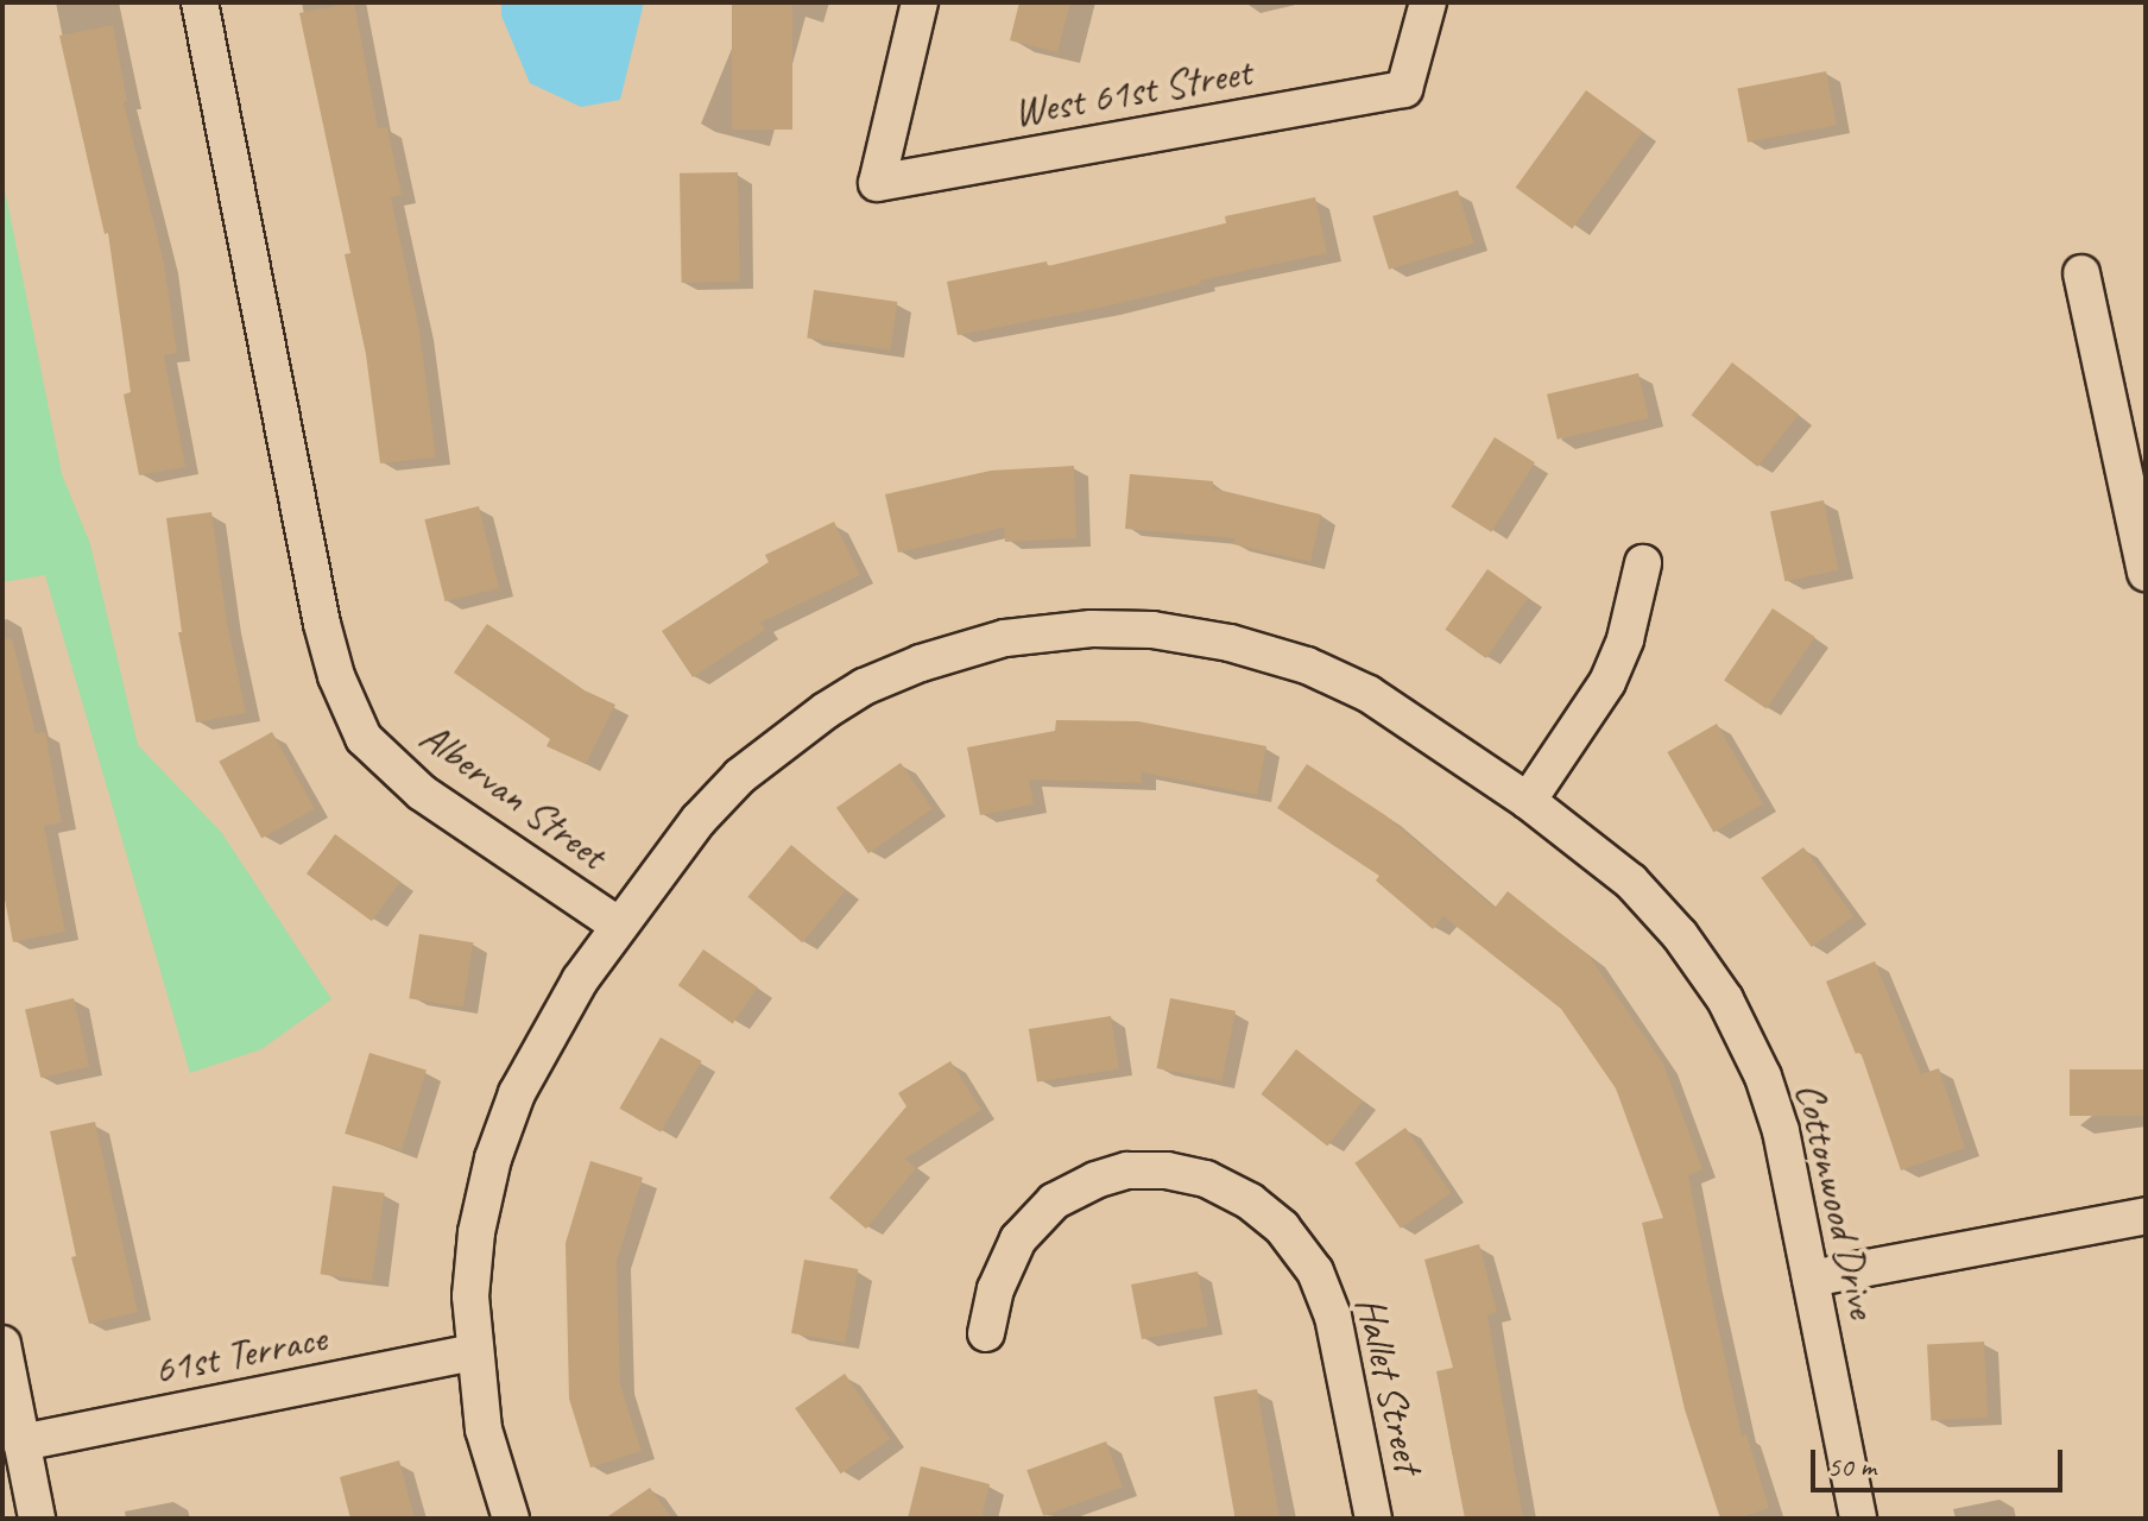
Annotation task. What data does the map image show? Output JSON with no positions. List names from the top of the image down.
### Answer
{
  "streets": {
    "street": [
      "West 61st Street",
      "Albervan Street",
      "Cottonwood Drive",
      "61st Terrace",
      "Hallet Street"
    ]
  },
  "crossings": [
    ["Albervan Street", "Cottonwood Drive"],
    ["Albervan Street", "61st Terrace"]
  ],
  "scale_bar": "50 m"
}
